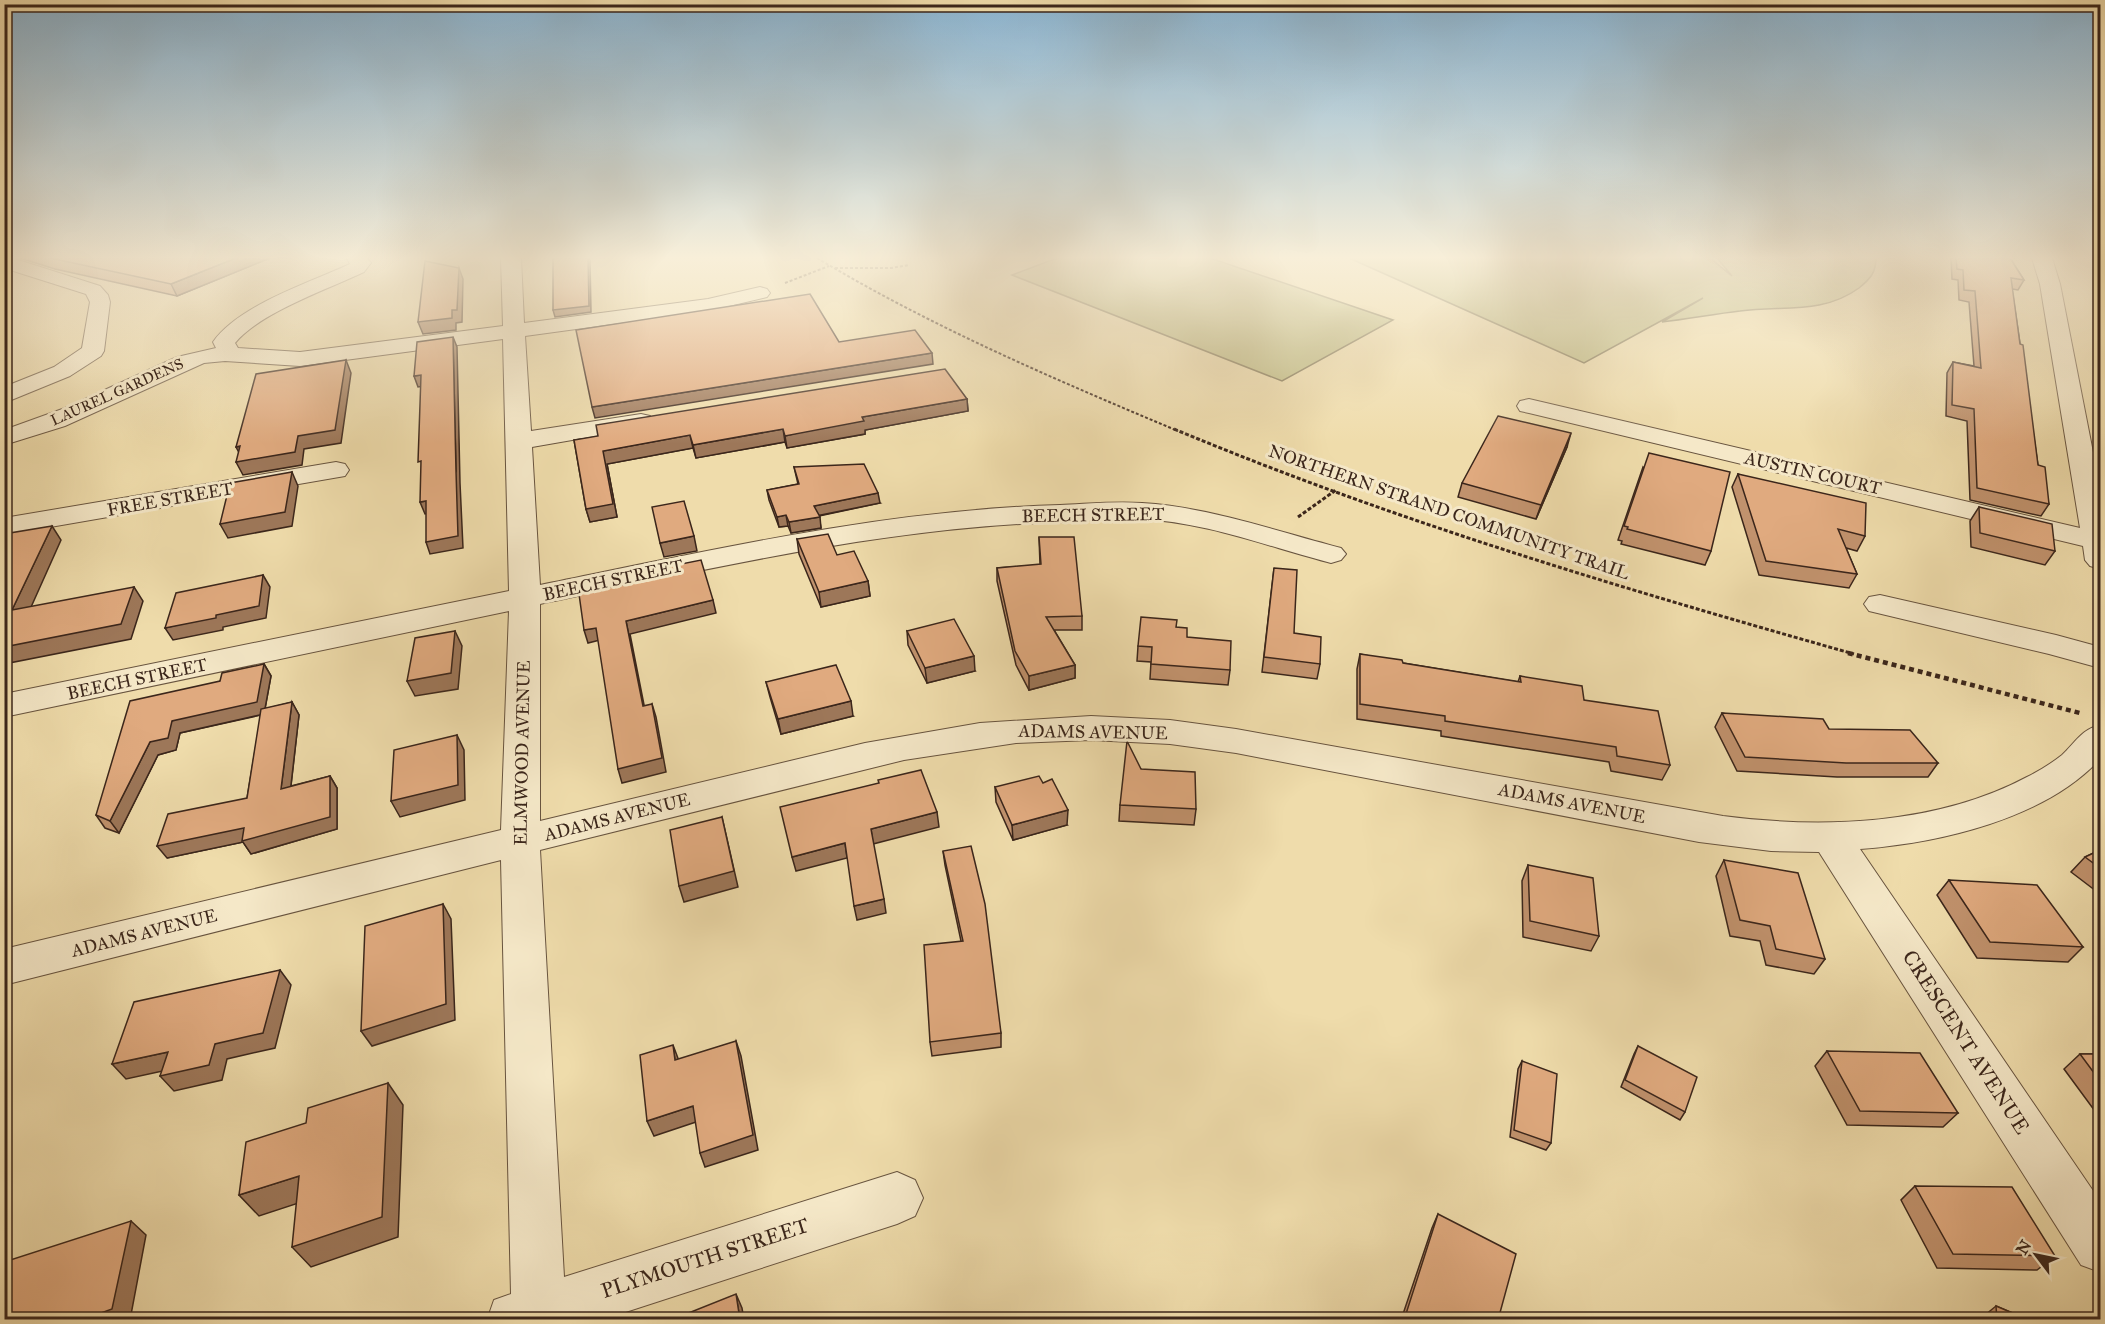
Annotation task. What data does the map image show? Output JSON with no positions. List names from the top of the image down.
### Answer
{
  "streets": {
    "street": [
      "LAUREL GARDENS",
      "AUSTIN COURT",
      "FREE STREET",
      "BEECH STREET",
      "ADAMS AVENUE",
      "ELMWOOD AVENUE",
      "CRESCENT AVENUE",
      "PLYMOUTH STREET"
    ],
    "path": ["NORTHERN STRAND COMMUNITY TRAIL"]
  },
  "crossings": [
    ["LAUREL GARDENS", "ELMWOOD AVENUE"],
    ["NORTHERN STRAND COMMUNITY TRAIL", "ADAMS AVENUE"],
    ["BEECH STREET", "ELMWOOD AVENUE"],
    ["ADAMS AVENUE", "ELMWOOD AVENUE"],
    ["ADAMS AVENUE", "CRESCENT AVENUE"],
    ["ELMWOOD AVENUE", "PLYMOUTH STREET"]
  ],
  "north": "top left"
}
